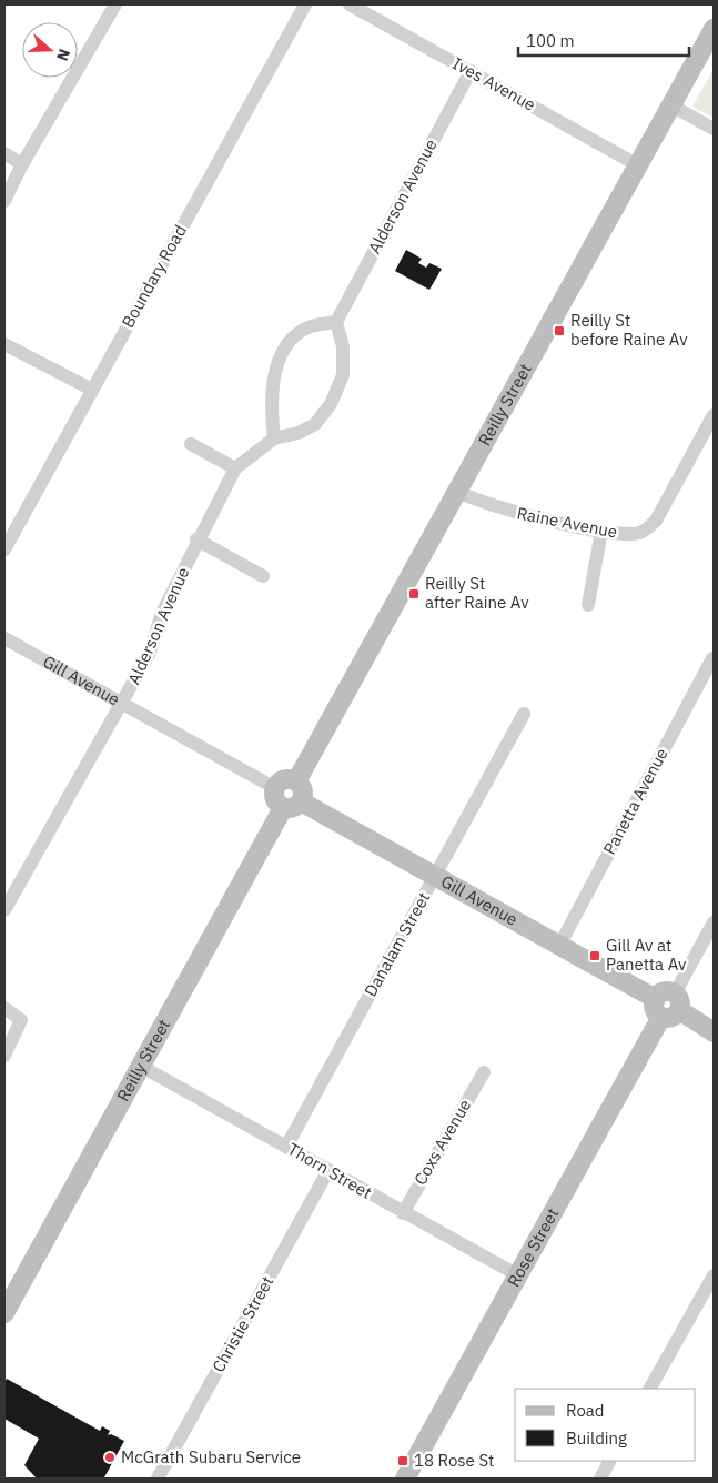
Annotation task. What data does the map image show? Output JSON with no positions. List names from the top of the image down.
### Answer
{
  "streets": {
    "main road": ["Reilly Street", "Gill Avenue", "Rose Street"],
    "street": [
      "Ives Avenue",
      "Alderson Avenue",
      "Boundary Road",
      "Raine Avenue",
      "Panetta Avenue",
      "Danalam Street",
      "Coxs Avenue",
      "Thorn Street",
      "Christie Street"
    ]
  },
  "crossings": [
    ["Ives Avenue", "Alderson Avenue"],
    ["Ives Avenue", "Reilly Street"],
    ["Alderson Avenue", "Gill Avenue"],
    ["Reilly Street", "Raine Avenue"],
    ["Reilly Street", "Gill Avenue"],
    ["Reilly Street", "Thorn Street"],
    ["Gill Avenue", "Panetta Avenue"],
    ["Gill Avenue", "Danalam Street"],
    ["Gill Avenue", "Rose Street"],
    ["Danalam Street", "Thorn Street"],
    ["Coxs Avenue", "Thorn Street"],
    ["Thorn Street", "Rose Street"],
    ["Thorn Street", "Christie Street"]
  ],
  "places": {
    "transit": [
      "Reilly St before Raine Av",
      "Reilly St after Raine Av",
      "Gill Av at Panetta Av",
      "18 Rose St"
    ],
    "other": ["McGrath Subaru Service"]
  },
  "legend": ["Road", "Building"],
  "scale_bar": "100 m",
  "north": "right"
}
